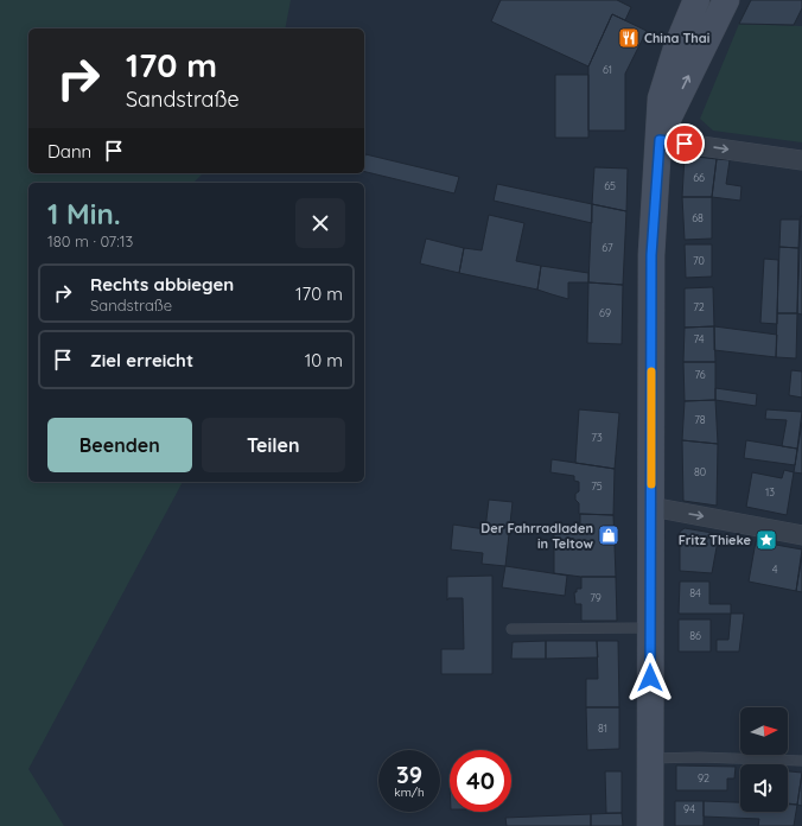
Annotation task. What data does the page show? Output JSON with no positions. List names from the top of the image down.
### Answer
{
  "places": {
    "restaurant": ["China Thai"],
    "shop": ["Der Fahrradladen in Teltow"],
    "place": ["Fritz Thieke"]
  },
  "house_numbers": [
    "61",
    "66",
    "65",
    "68",
    "67",
    "70",
    "72",
    "69",
    "74",
    "76",
    "78",
    "73",
    "80",
    "75",
    "13",
    "4",
    "84",
    "79",
    "86",
    "81",
    "92",
    "94"
  ],
  "north": "right",
  "page": {
    "turn": ["170 m", "Sandstraße"],
    "then": "Dann",
    "heading": ["1 Min.", "180 m · 07:13"],
    "list": [
      {
        "name": "Rechts abbiegen",
        "note": "Sandstraße",
        "value": "170 m"
      },
      {
        "name": "Ziel erreicht",
        "value": "10 m"
      }
    ],
    "buttons": ["Beenden", "Teilen"],
    "speed": "39 km/h",
    "limit": "40"
  }
}
